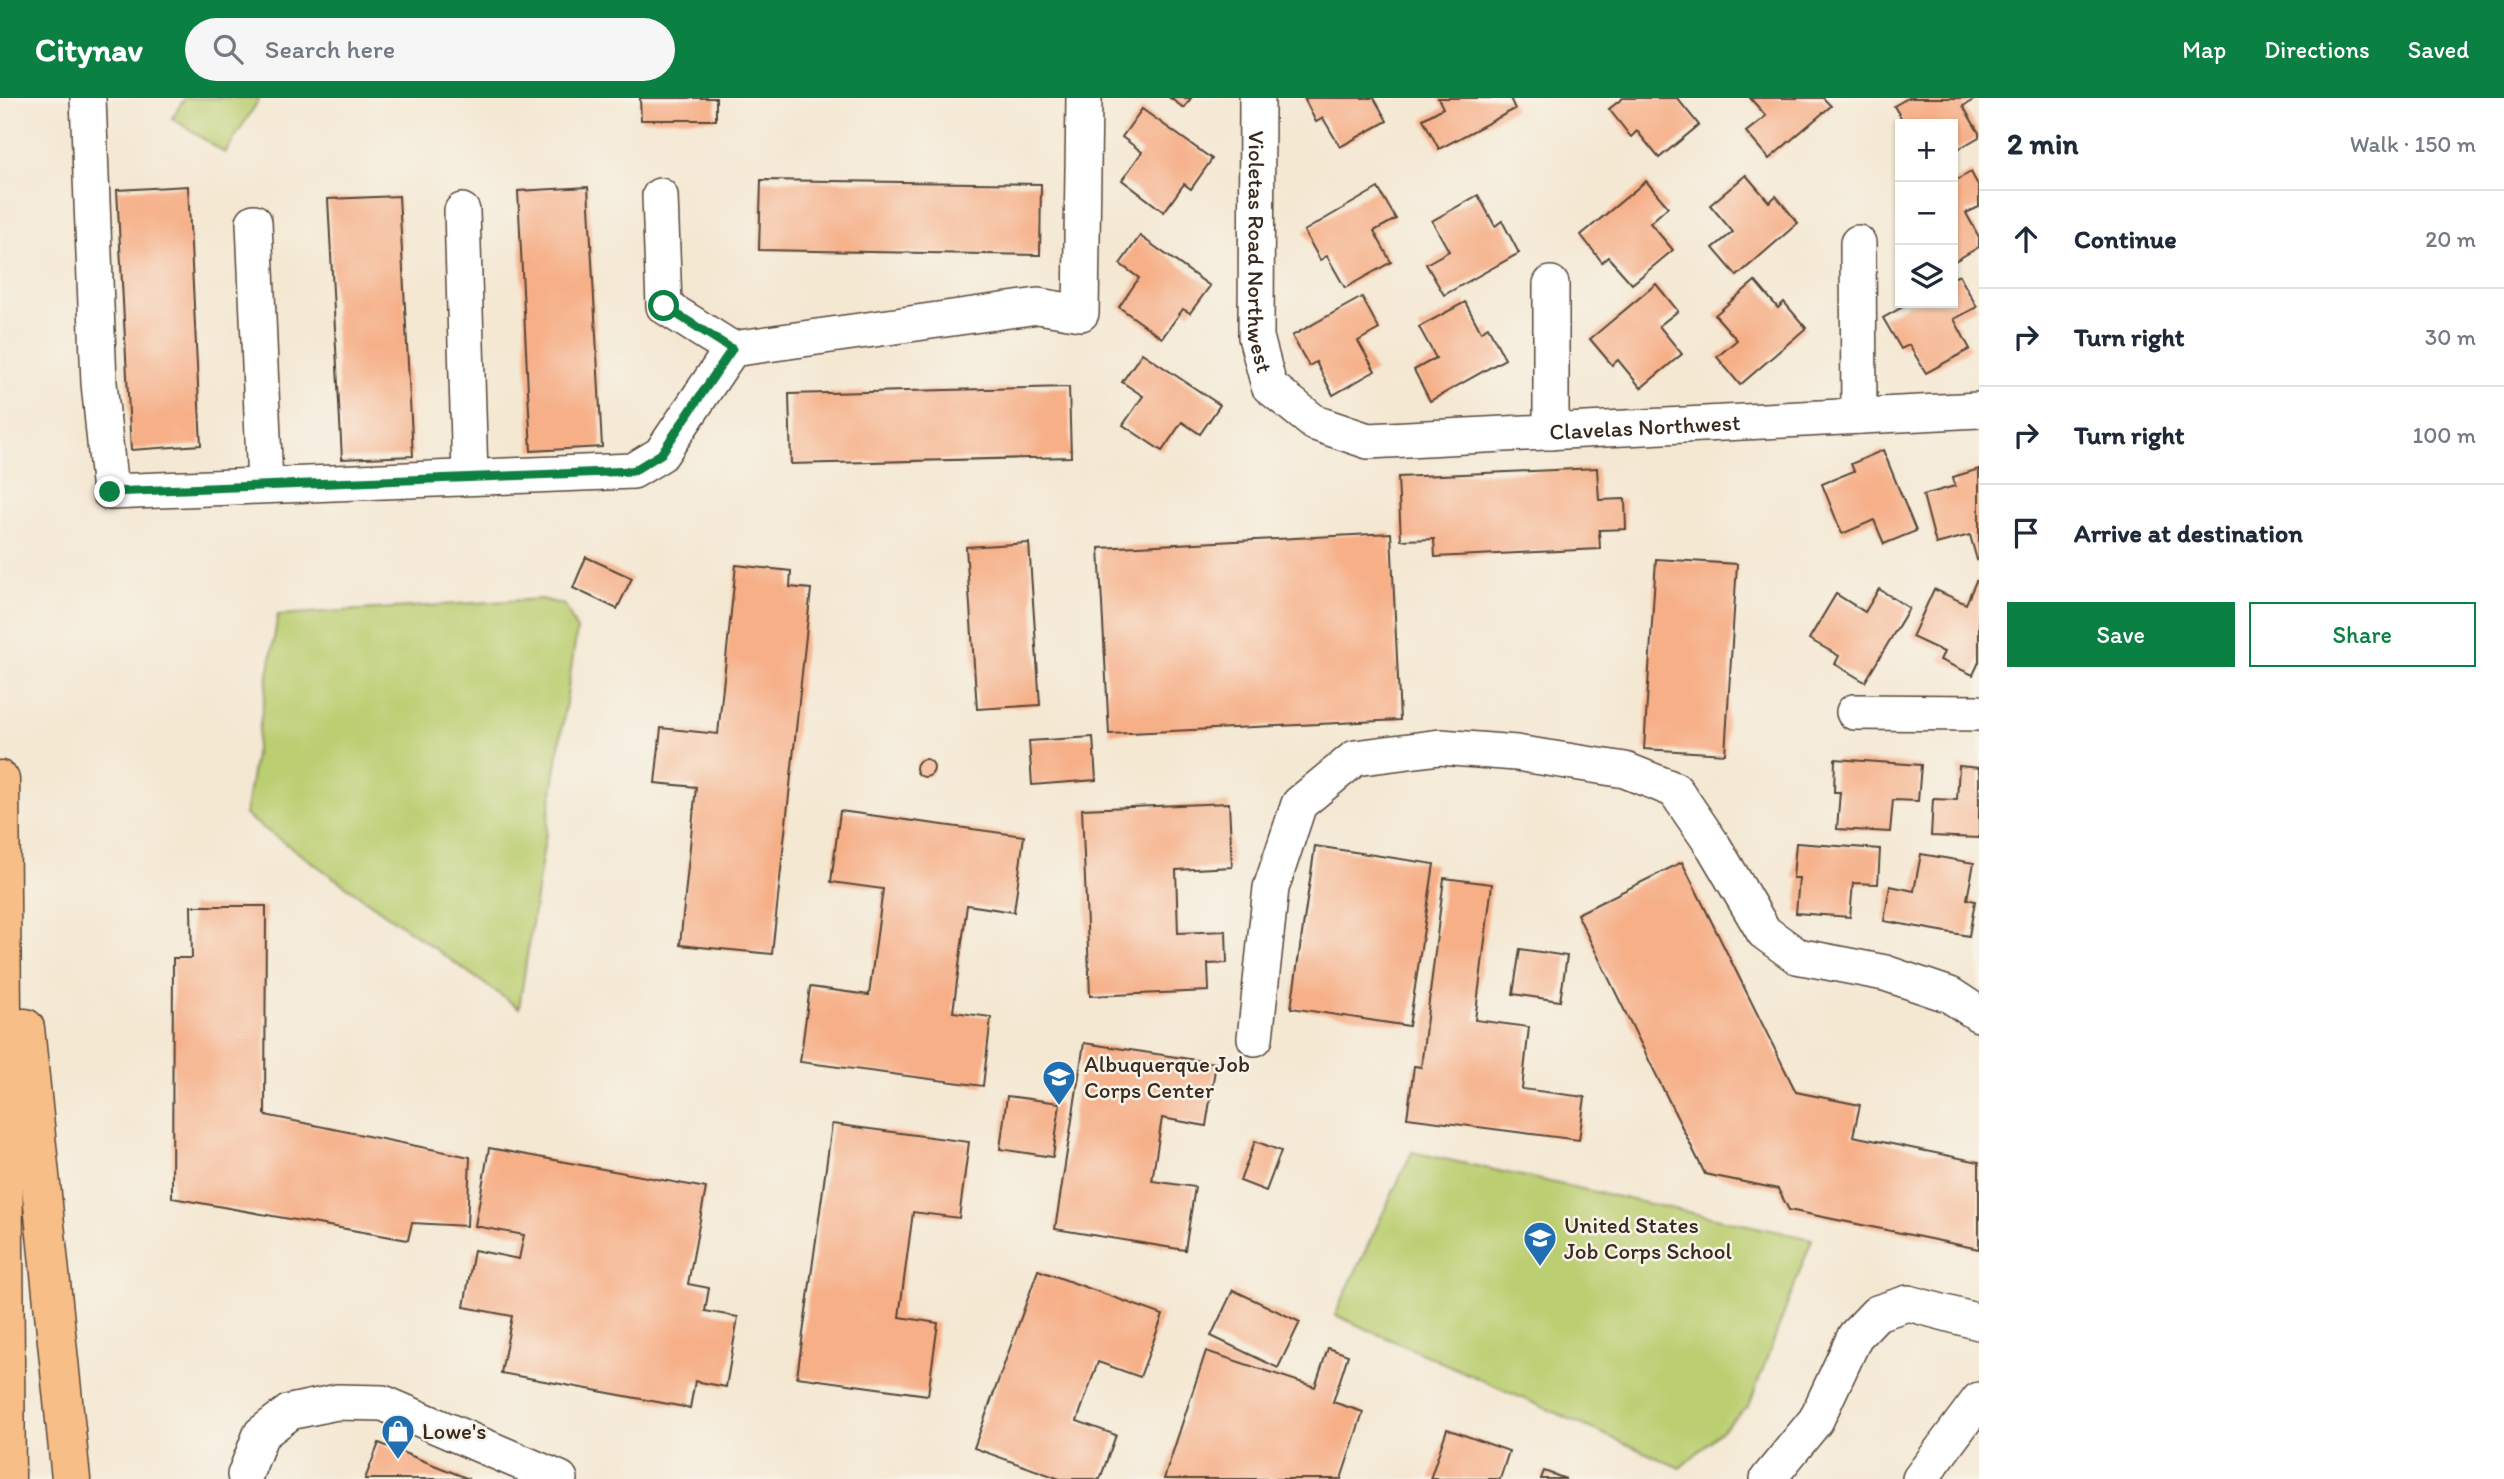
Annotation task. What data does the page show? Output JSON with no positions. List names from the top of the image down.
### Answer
{
  "streets": {
    "street": ["Violetas Road Northwest", "Clavelas Northwest"]
  },
  "crossings": [
    ["Violetas Road Northwest", "Clavelas Northwest"]
  ],
  "places": {
    "school or university": ["Albuquerque Job Corps Center", "United States Job Corps School"],
    "shop": ["Lowe's"]
  },
  "page": {
    "header": "Citynav",
    "search": "Search here",
    "nav": ["Map", "Directions", "Saved"],
    "heading": ["2 min", "Walk · 150 m"],
    "map_buttons": ["+", "−"],
    "list": [
      ["Continue", "20 m"],
      ["Turn right", "30 m"],
      ["Turn right", "100 m"],
      "Arrive at destination"
    ],
    "buttons": ["Save", "Share"]
  }
}
